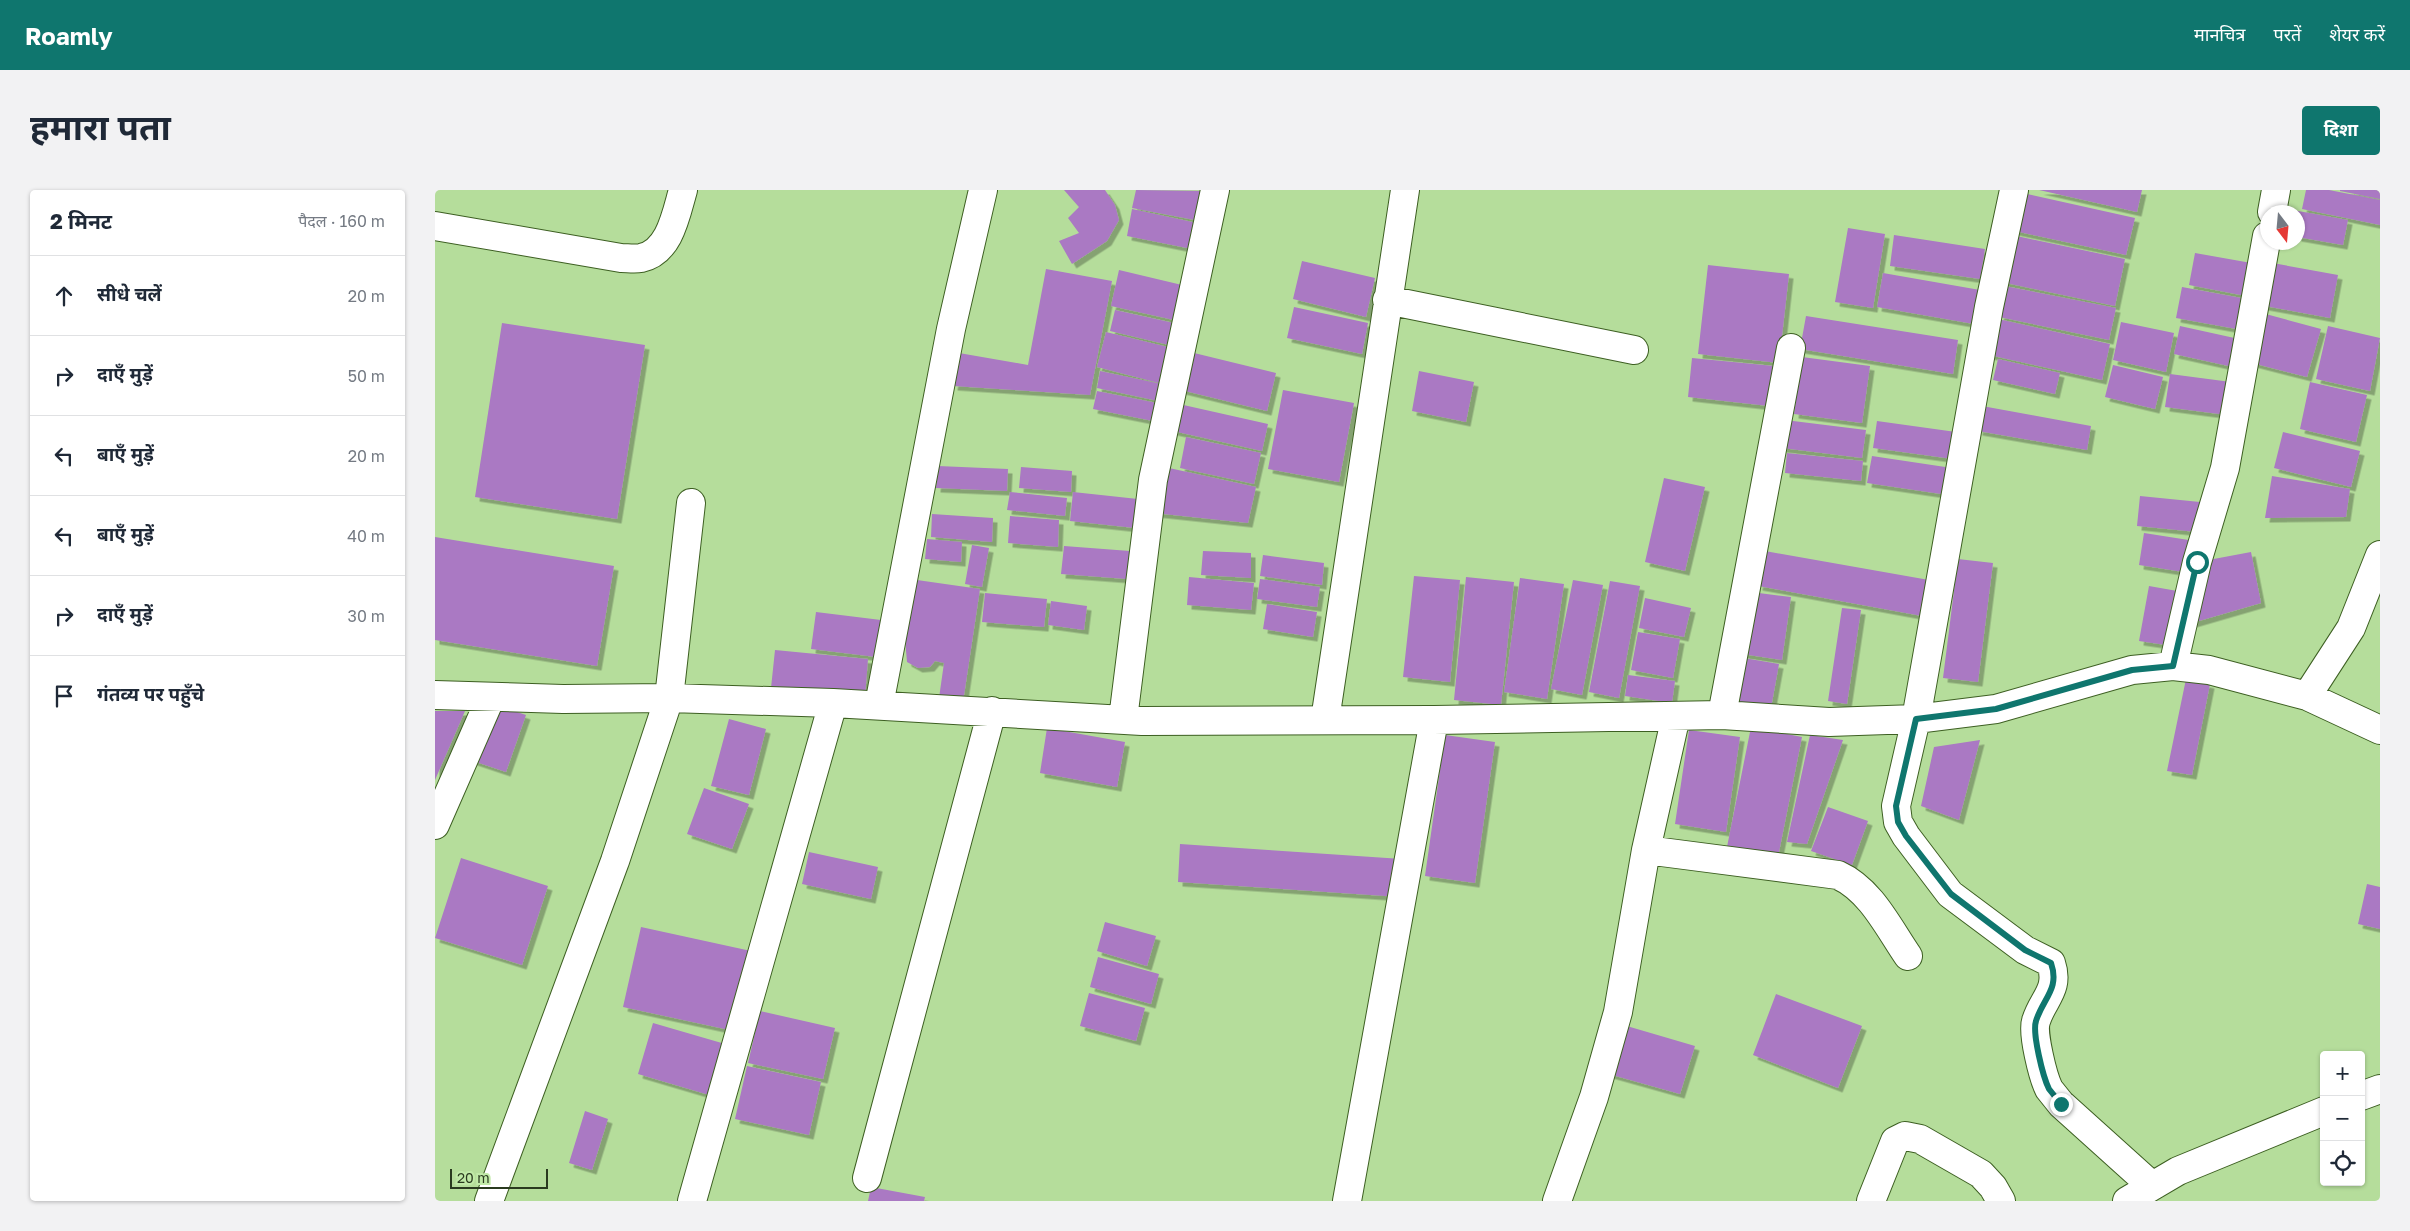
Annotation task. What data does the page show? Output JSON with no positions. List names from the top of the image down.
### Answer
{
  "scale_bar": "20 m",
  "north": "bottom",
  "page": {
    "header": "Roamly",
    "nav": ["मानचित्र", "परतें", "शेयर करें"],
    "title": "हमारा पता",
    "buttons": "दिशा",
    "heading": ["2 मिनट", "पैदल · 160 m"],
    "list": [
      ["सीधे चलें", "20 m"],
      ["दाएँ मुड़ें", "50 m"],
      ["बाएँ मुड़ें", "20 m"],
      ["बाएँ मुड़ें", "40 m"],
      ["दाएँ मुड़ें", "30 m"],
      "गंतव्य पर पहुँचे"
    ],
    "map_buttons": ["+", "−"],
    "scale": "20 m"
  }
}
